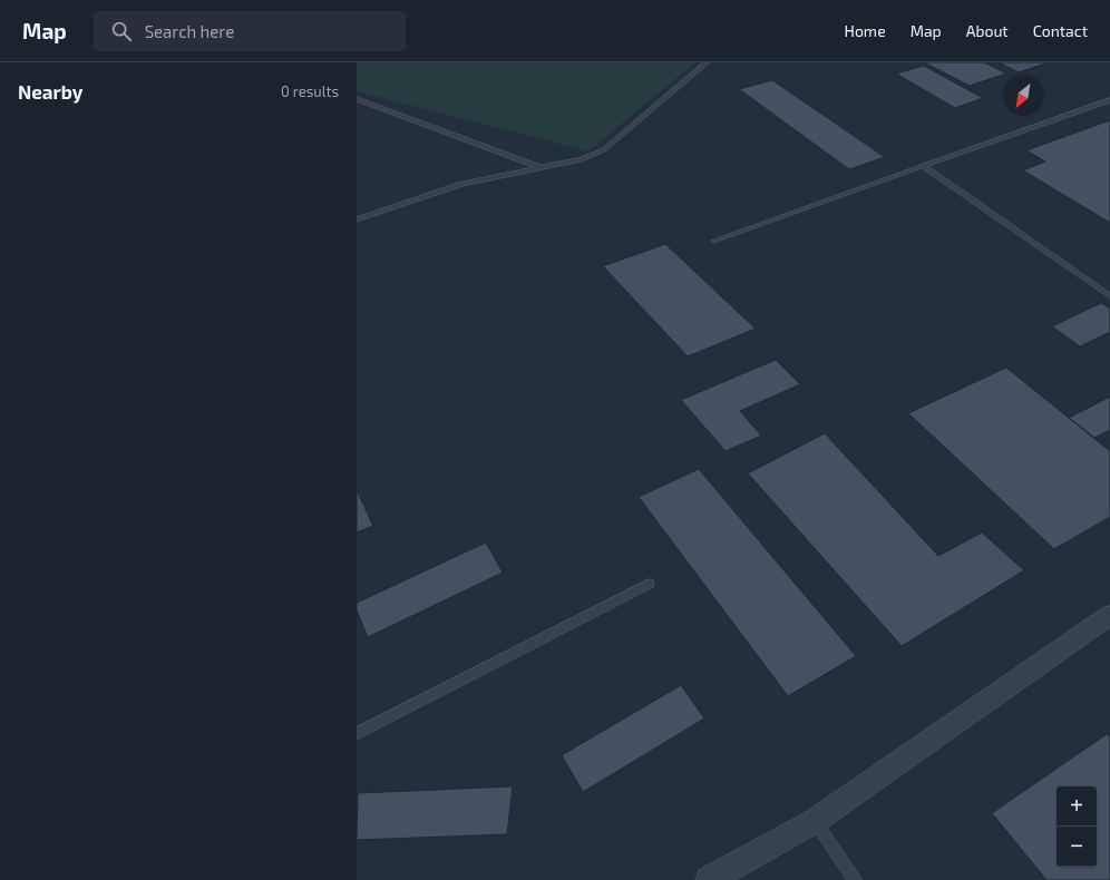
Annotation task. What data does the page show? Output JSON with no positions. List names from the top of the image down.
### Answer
{
  "north": "bottom left",
  "page": {
    "header": "Map",
    "search": "Search here",
    "nav": [
      "Home",
      "Map",
      "About",
      "Contact"
    ],
    "heading": ["Nearby", "0 results"],
    "map_buttons": ["+", "−"]
  }
}
